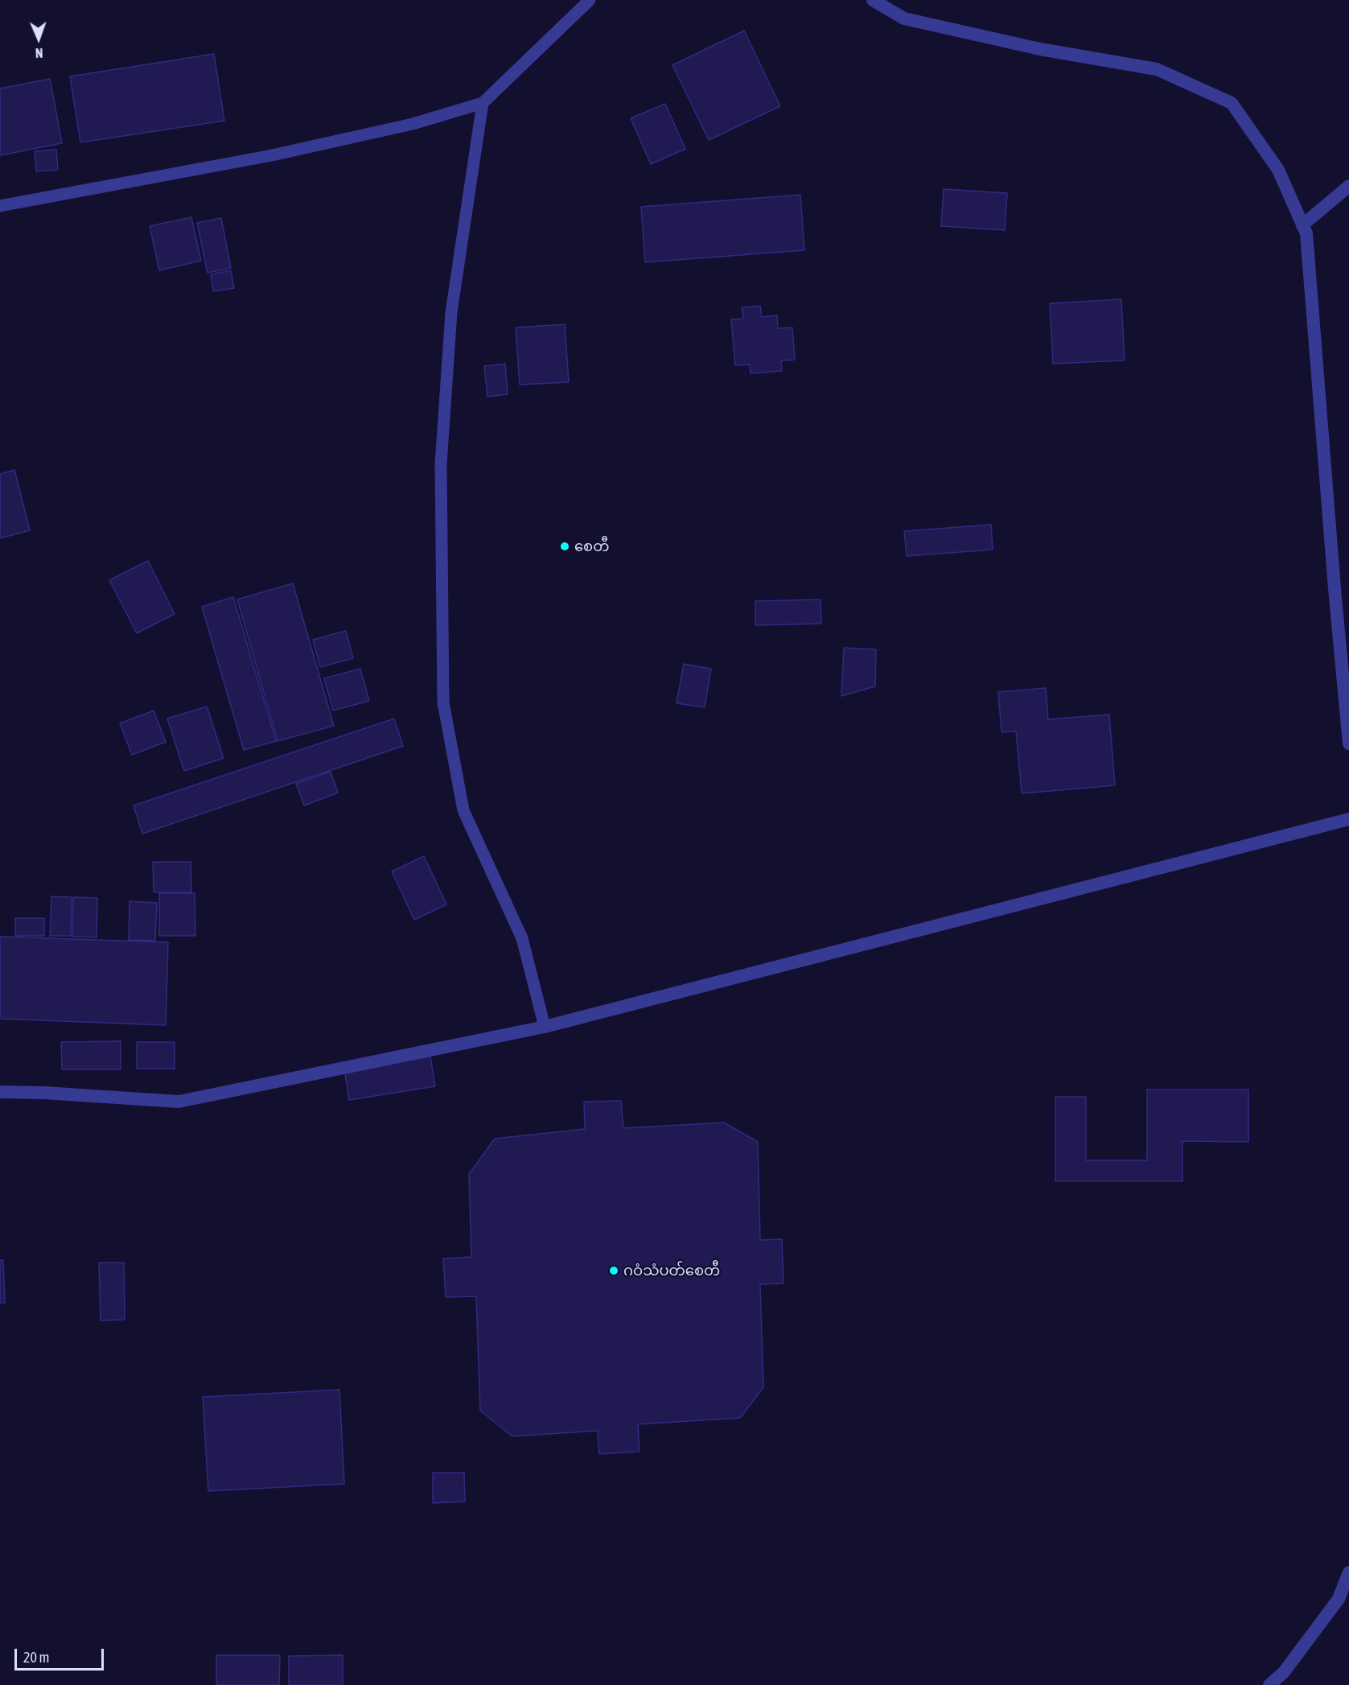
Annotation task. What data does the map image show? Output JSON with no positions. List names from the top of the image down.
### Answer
{
  "places": ["စေတီ", "ဂဝံသံပတ်စေတီ"],
  "scale_bar": "20 m",
  "north": "bottom"
}
